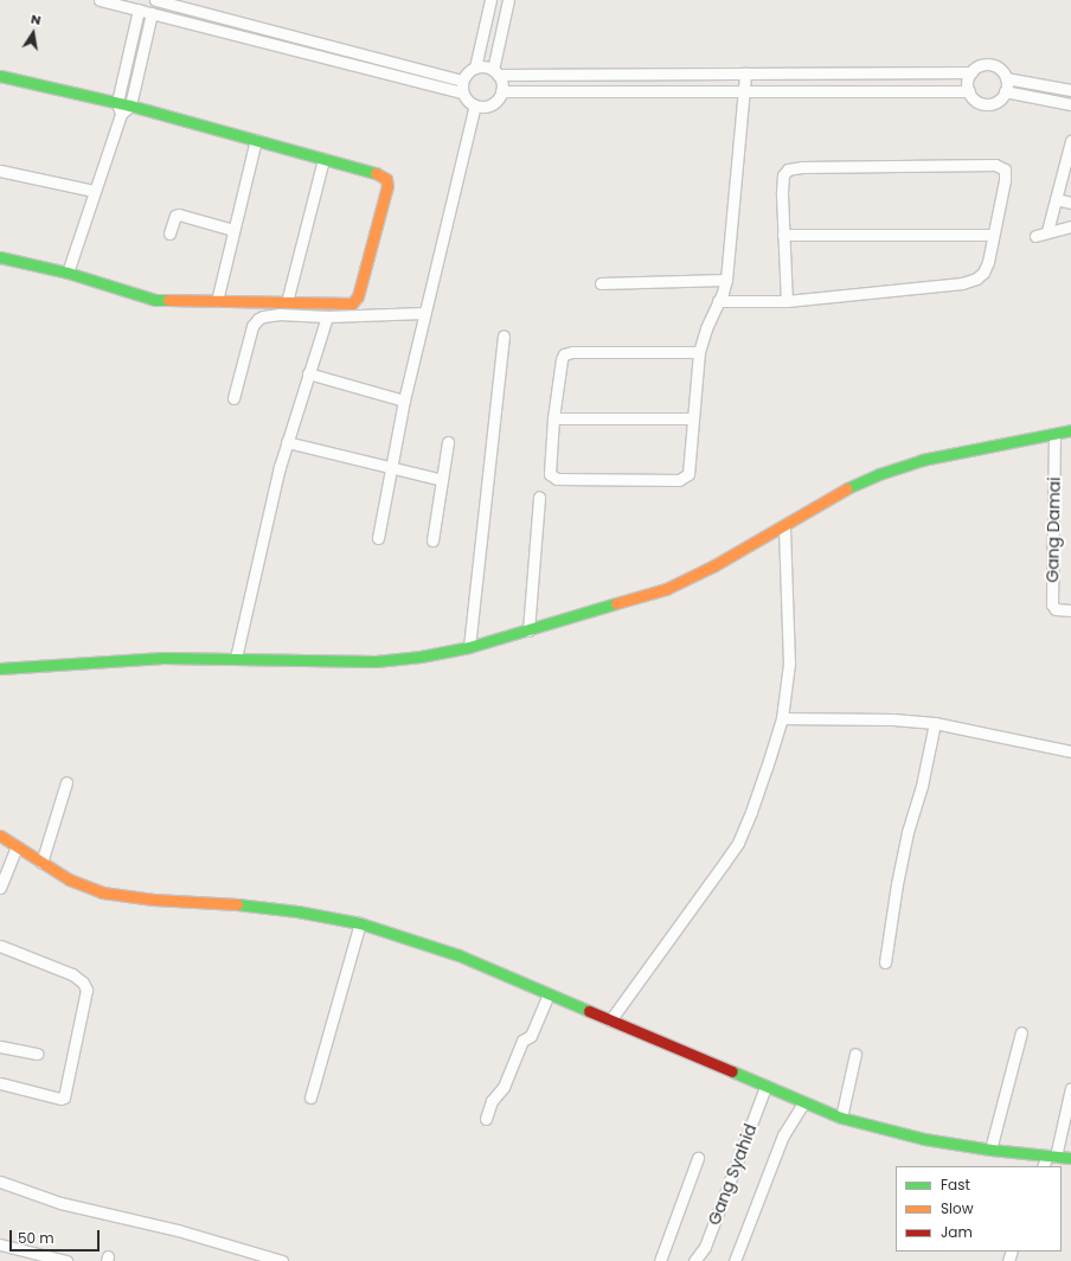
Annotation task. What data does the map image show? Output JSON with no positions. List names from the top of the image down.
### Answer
{
  "streets": {
    "street": ["Gang Damai", "Gang Syahid"]
  },
  "legend": ["Fast", "Slow", "Jam"],
  "scale_bar": "50 m",
  "north": "top"
}
